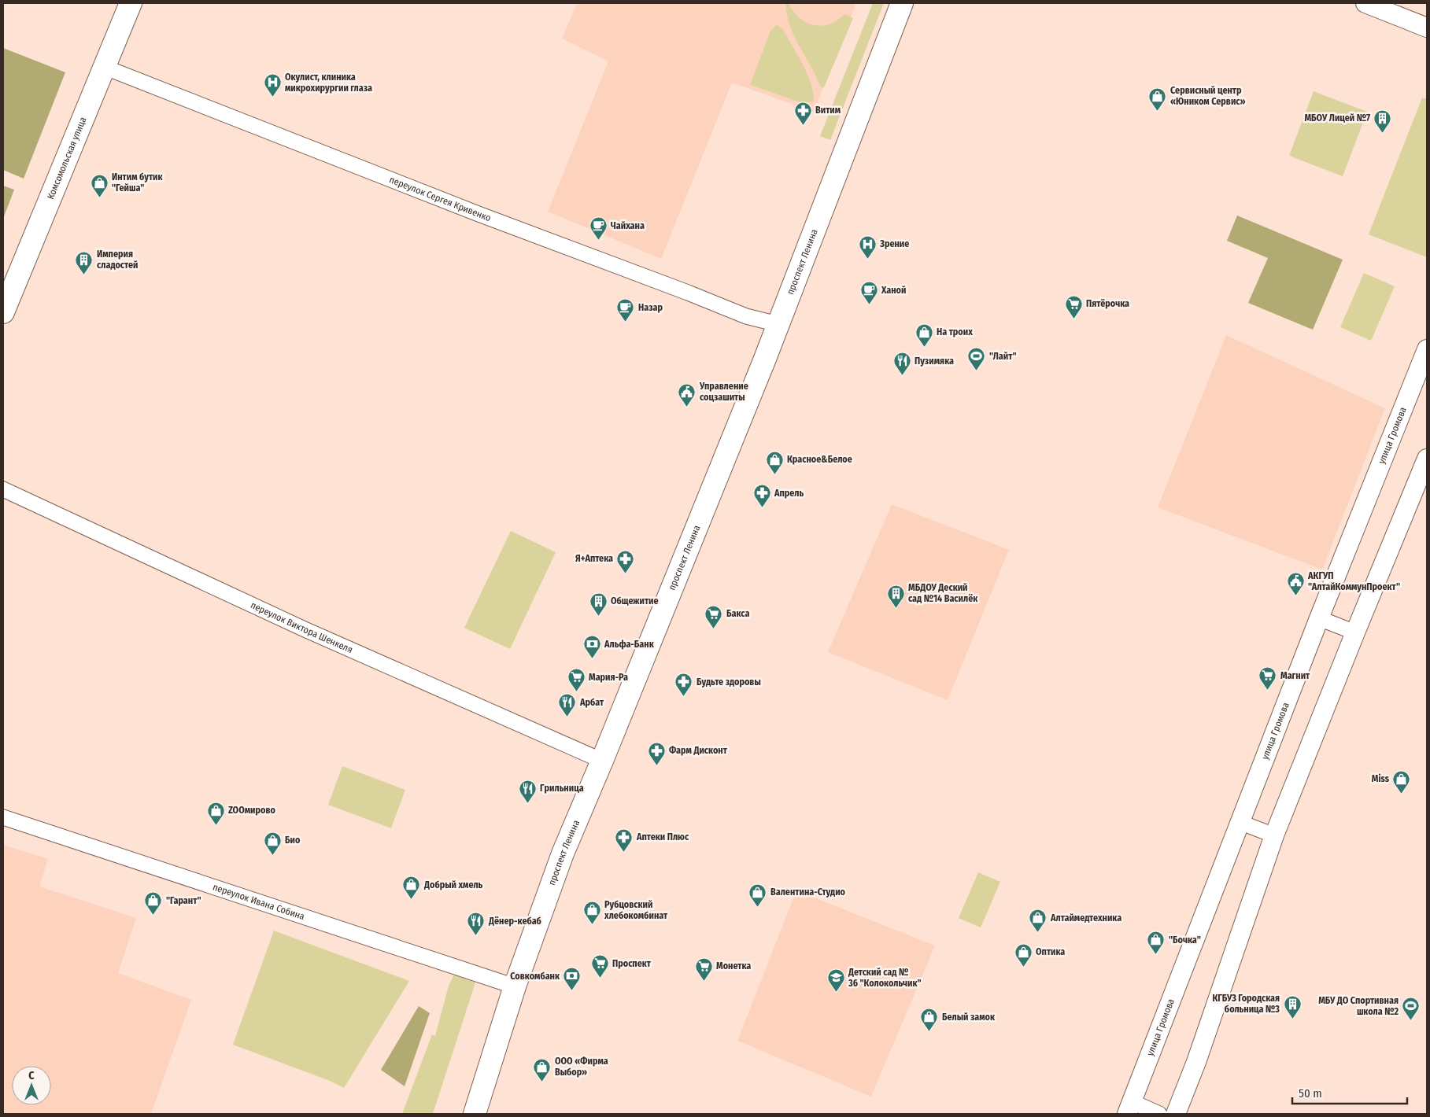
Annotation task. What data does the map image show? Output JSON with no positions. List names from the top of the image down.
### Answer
{
  "streets": {
    "main road": ["Комсомольская улица", "проспект Ленина"],
    "street": [
      "переулок Сергея Кривенко",
      "улица Громова",
      "переулок Виктора Шенкеля",
      "переулок Ивана Собина"
    ]
  },
  "crossings": [
    ["Комсомольская улица", "переулок Сергея Кривенко"],
    ["переулок Сергея Кривенко", "проспект Ленина"],
    ["проспект Ленина", "переулок Виктора Шенкеля"],
    ["проспект Ленина", "переулок Ивана Собина"]
  ],
  "places": {
    "hospital": ["Окулист, клиника микрохирургии глаза", "Зрение"],
    "shop": [
      "Сервисный центр «Юником Сервис»",
      "Интим бутик \"Гейша\"",
      "На троих",
      "Красное&Белое",
      "Miss",
      "ZOOмирово",
      "Био",
      "Добрый хмель",
      "Валентина-Студио",
      "\"Гарант\"",
      "Рубцовский хлебокомбинат",
      "Алтаймедтехника",
      "\"Бочка\"",
      "Оптика",
      "Белый замок",
      "ООО «Фирма Выбор»"
    ],
    "pharmacy": [
      "Витим",
      "Апрель",
      "Я+Аптека",
      "Будьте здоровы",
      "Фарм Дисконт",
      "Аптеки Плюс"
    ],
    "building": [
      "МБОУ Лицей №7",
      "Империя сладостей",
      "МБДОУ Деский сад №14 Василёк",
      "Общежитие",
      "КГБУЗ Городская больница №3"
    ],
    "cafe": ["Чайхана", "Ханой", "Назар"],
    "supermarket": [
      "Пятёрочка",
      "Бакса",
      "Магнит",
      "Мария-Ра",
      "Проспект",
      "Монетка"
    ],
    "sports": ["\"Лайт\"", "МБУ ДО Спортивная школа №2"],
    "restaurant": [
      "Пузимяка",
      "Арбат",
      "Грильница",
      "Дёнер-кебаб"
    ],
    "public building": ["Управление соцзашиты", "АКГУП \"АлтайКоммунПроект\""],
    "bank": ["Альфа-Банк", "Совкомбанк"],
    "school or university": ["Детский сад № 36 \"Колокольчик\""]
  },
  "scale_bar": "50 m",
  "north": "top"
}
